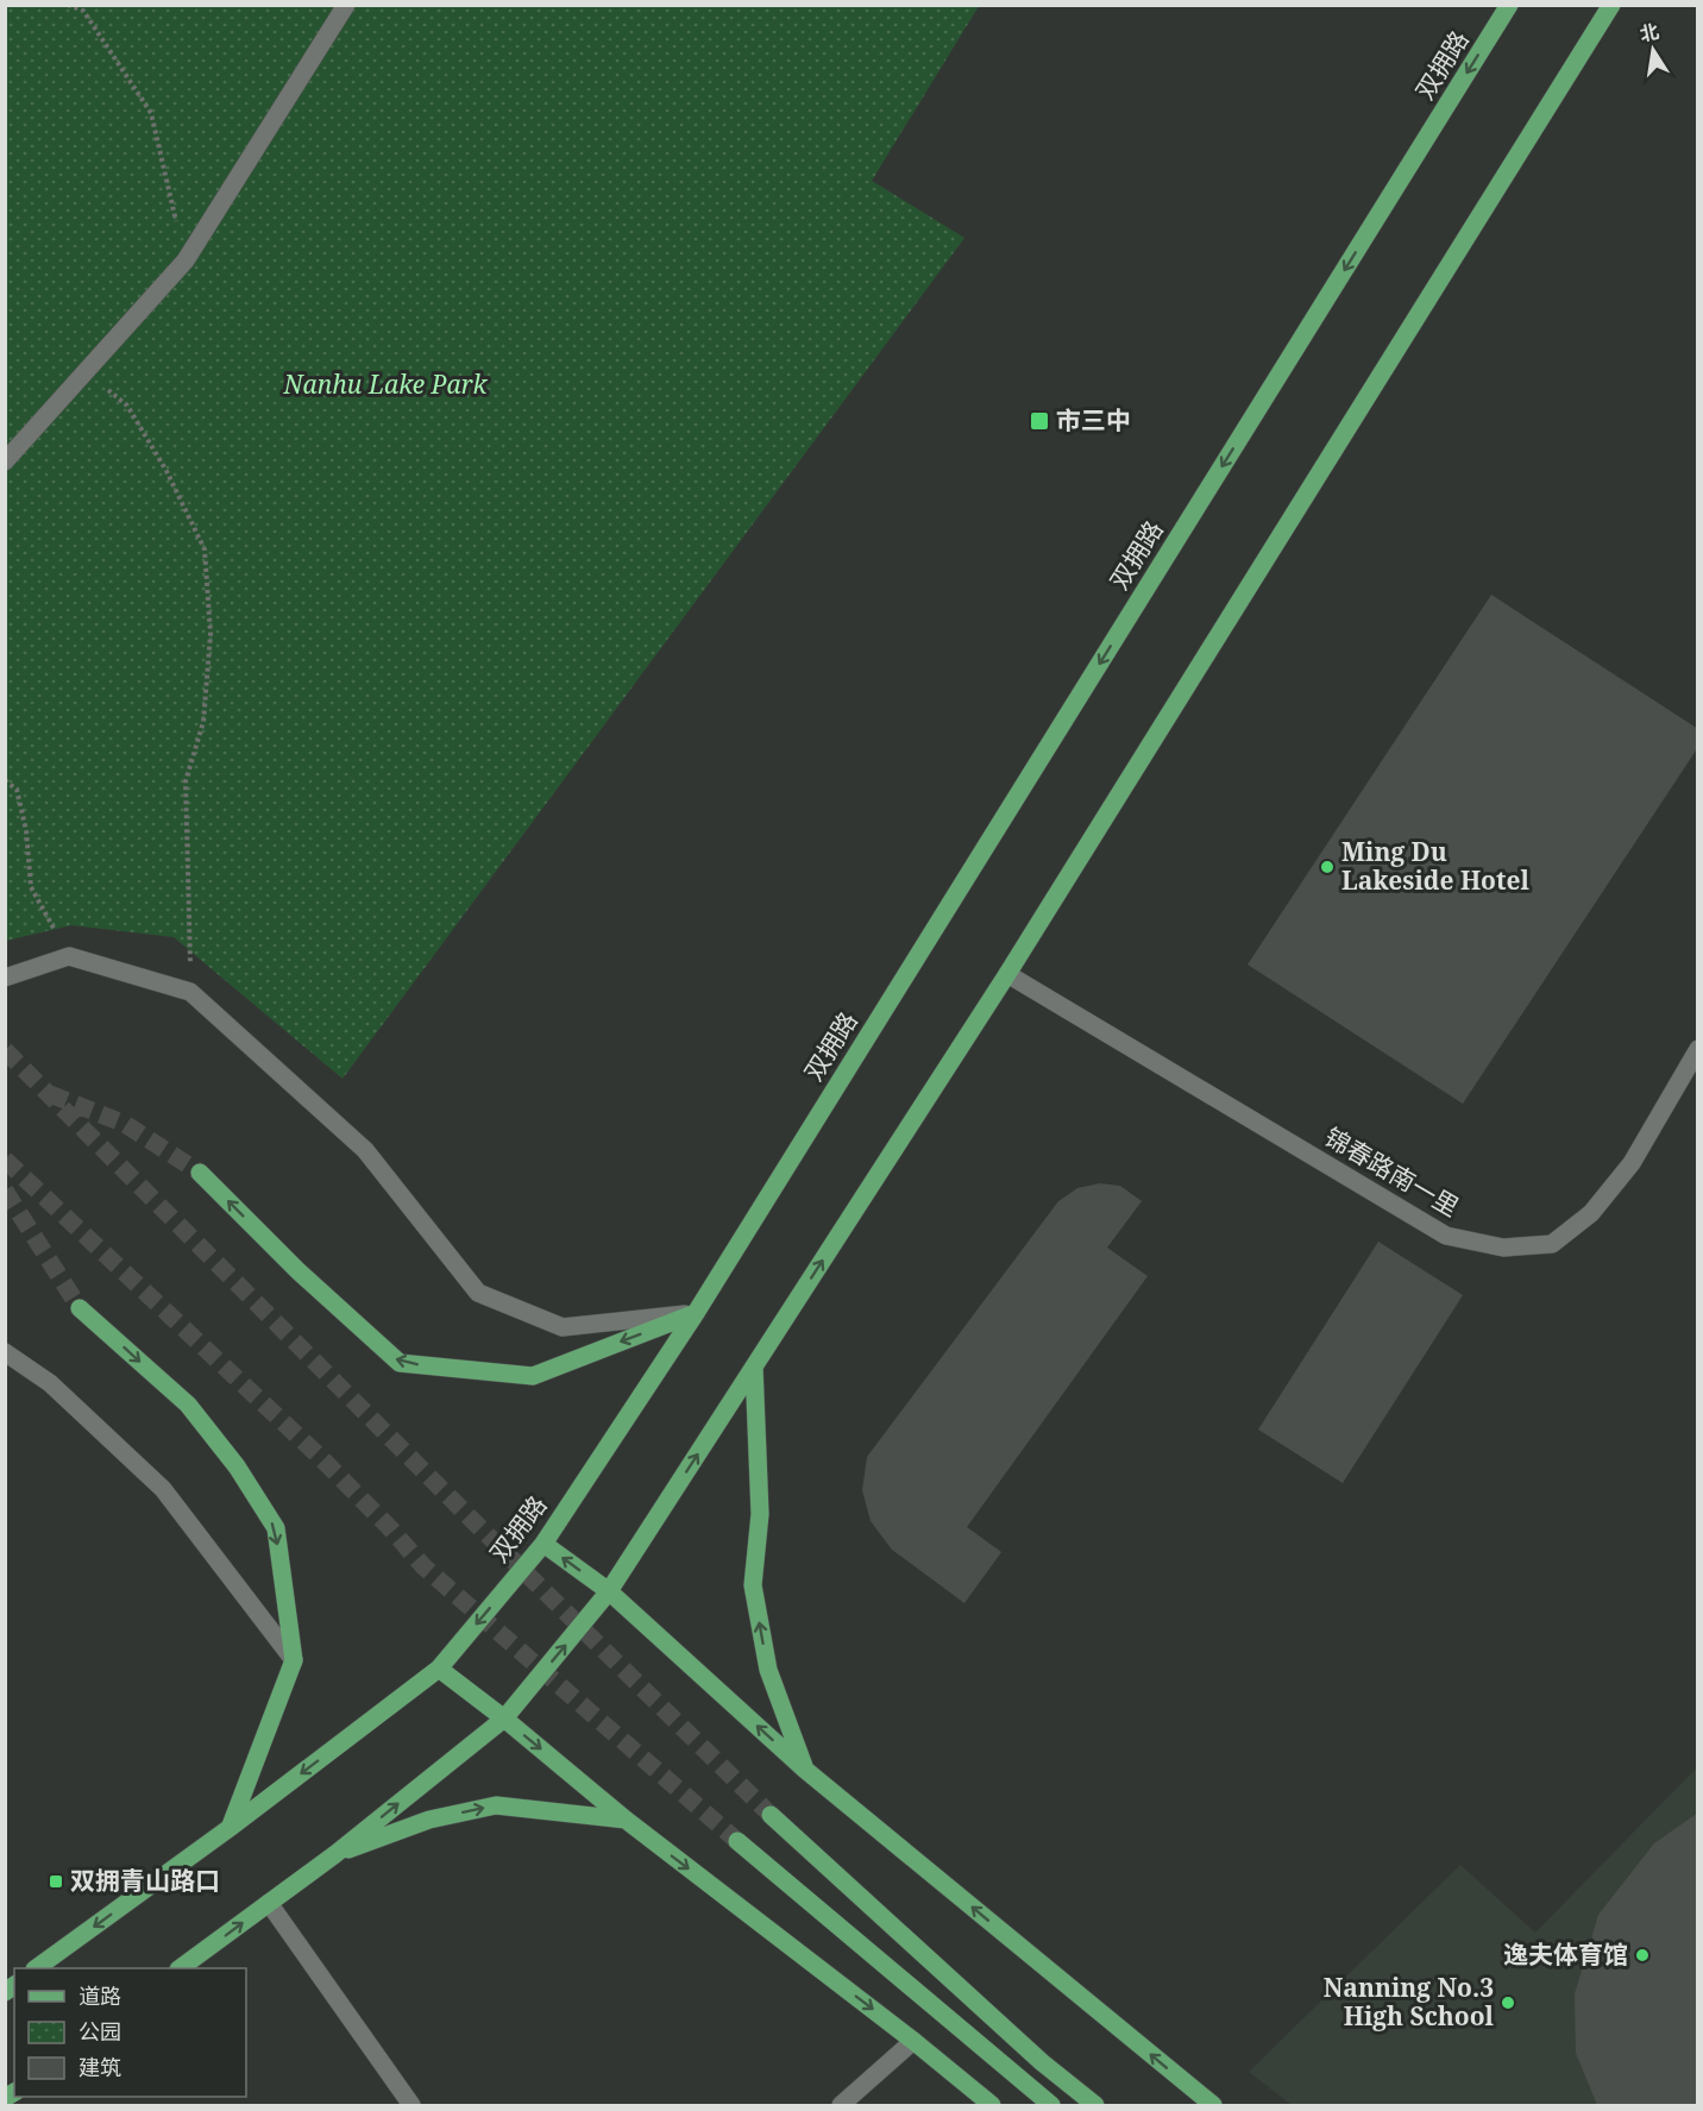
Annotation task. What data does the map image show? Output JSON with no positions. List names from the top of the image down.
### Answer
{
  "streets": {
    "main road": ["双拥路"],
    "street": ["锦春路南一里"]
  },
  "parks": ["Nanhu Lake Park"],
  "places": {
    "transit": ["市三中", "双拥青山路口"],
    "other": ["Ming Du Lakeside Hotel", "逸夫体育馆", "Nanning No.3 High School"]
  },
  "legend": ["道路", "公园", "建筑"],
  "north": "top"
}
